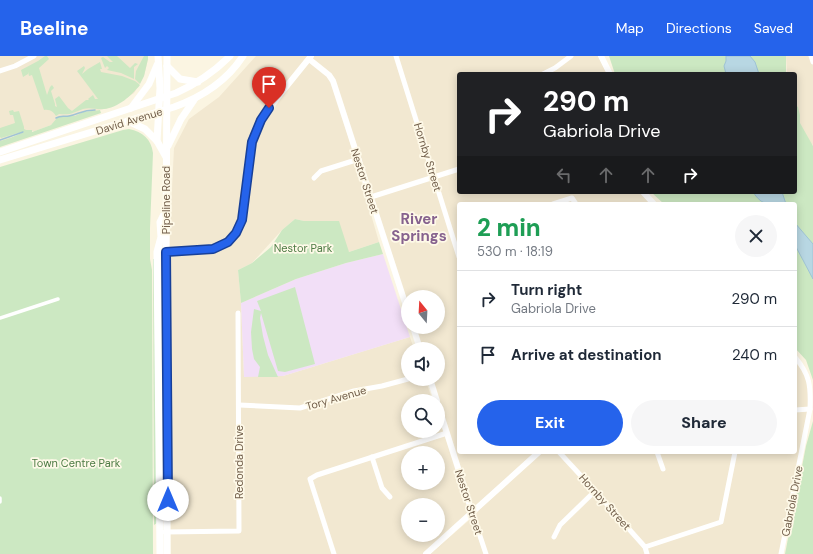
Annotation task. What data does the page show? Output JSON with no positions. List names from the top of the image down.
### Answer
{
  "streets": {
    "main road": ["David Avenue", "Pipeline Road"],
    "street": [
      "Hornby Street",
      "Nestor Street",
      "Tory Avenue",
      "Redonda Drive",
      "Gabriola Drive"
    ]
  },
  "crossings": [
    ["David Avenue", "Pipeline Road"],
    ["Pipeline Road", "Redonda Drive"],
    ["Tory Avenue", "Redonda Drive"]
  ],
  "districts": ["River Springs"],
  "parks": ["Nestor Park", "Town Centre Park"],
  "north": "top",
  "page": {
    "header": "Beeline",
    "nav": ["Map", "Directions", "Saved"],
    "turn": ["290 m", "Gabriola Drive"],
    "heading": ["2 min", "530 m · 18:19"],
    "list": [
      {
        "name": "Turn right",
        "note": "Gabriola Drive",
        "value": "290 m"
      },
      {
        "name": "Arrive at destination",
        "value": "240 m"
      }
    ],
    "map_buttons": ["+", "−"],
    "buttons": ["Exit", "Share"]
  }
}
